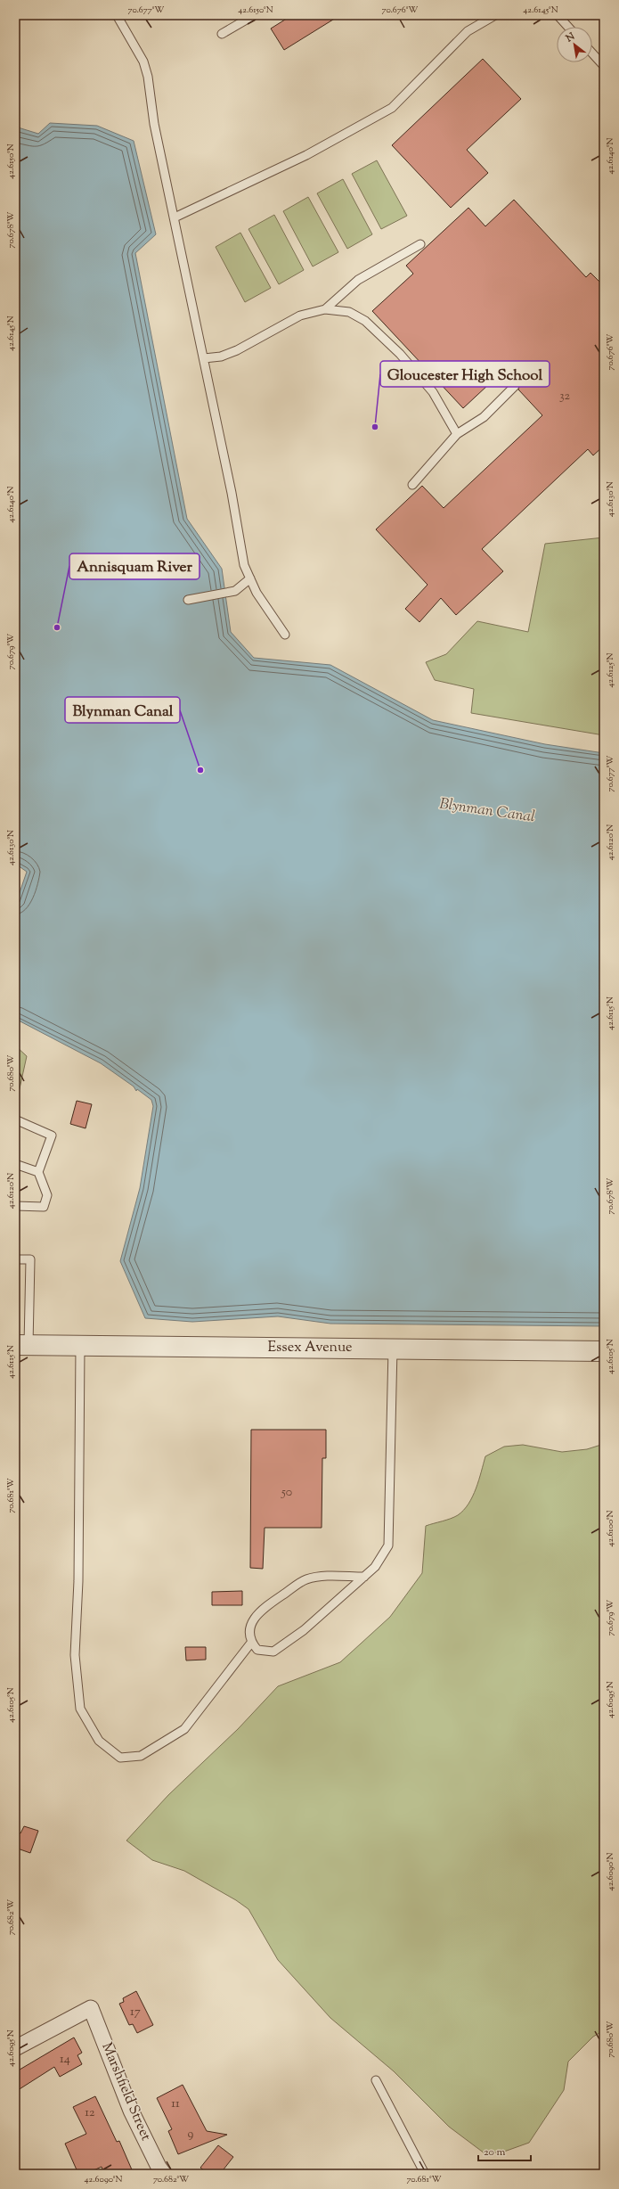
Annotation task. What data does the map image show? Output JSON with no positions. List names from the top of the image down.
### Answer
{
  "streets": {
    "street": ["Essex Avenue", "Marshfield Street"]
  },
  "water": ["Blynman Canal"],
  "places": ["Gloucester High School", "Annisquam River", "Blynman Canal"],
  "house_numbers": [
    "32",
    "50",
    "17",
    "14",
    "11",
    "12",
    "9"
  ],
  "scale_bar": "20 m",
  "north": "top left",
  "coordinates": [
    "70.677°W",
    "42.6150°N",
    "70.676°W",
    "42.6145°N",
    "42.6140°N",
    "70.678°W",
    "42.6130°N",
    "70.679°W",
    "42.6125°N",
    "42.6120°N",
    "42.6115°N",
    "70.680°W",
    "42.6105°N",
    "70.681°W",
    "42.6100°N",
    "42.6095°N",
    "42.6090°N",
    "70.682°W"
  ]
}
